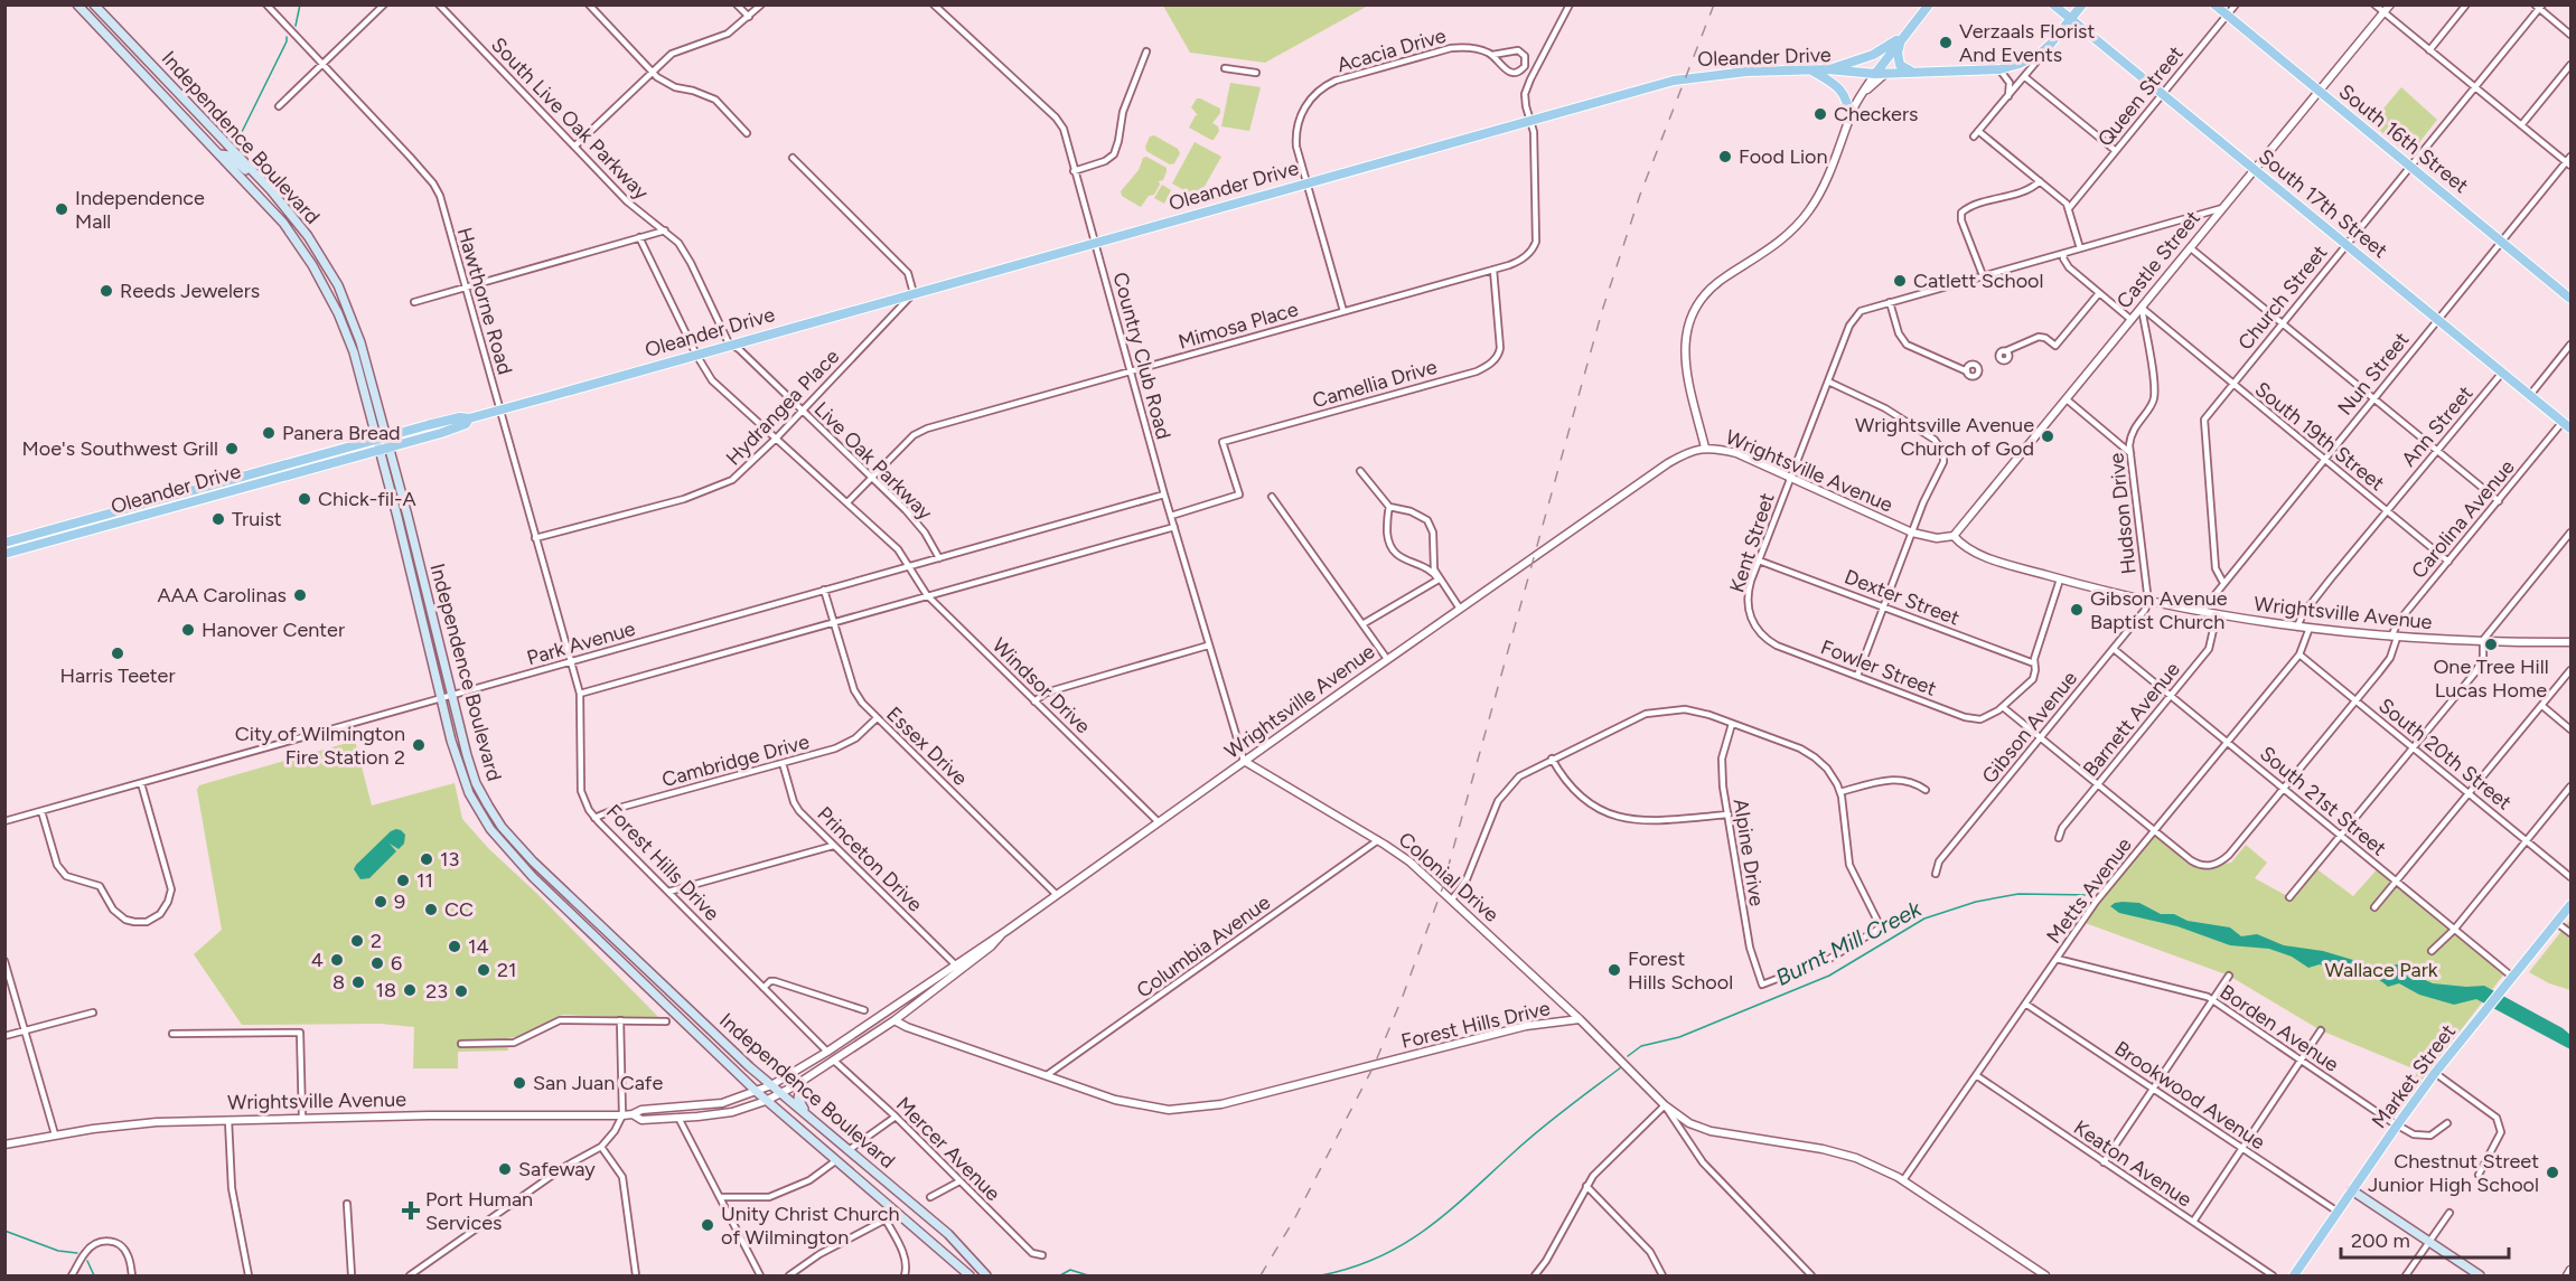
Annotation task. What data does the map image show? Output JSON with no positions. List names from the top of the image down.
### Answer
{
  "streets": {
    "main road": [
      "Oleander Drive",
      "Independence Boulevard",
      "South 16th Street",
      "South 17th Street",
      "Market Street"
    ],
    "street": [
      "Acacia Drive",
      "Queen Street",
      "South Live Oak Parkway",
      "Castle Street",
      "Church Street",
      "Hawthorne Road",
      "Mimosa Place",
      "Country Club Road",
      "Nun Street",
      "Camellia Drive",
      "Hydrangea Place",
      "Ann Street",
      "South 19th Street",
      "Live Oak Parkway",
      "Wrightsville Avenue",
      "Hudson Drive",
      "Carolina Avenue",
      "Kent Street",
      "Dexter Street",
      "Park Avenue",
      "Fowler Street",
      "Windsor Drive",
      "Barnett Avenue",
      "Gibson Avenue",
      "Essex Drive",
      "South 20th Street",
      "Cambridge Drive",
      "South 21st Street",
      "Alpine Drive",
      "Princeton Drive",
      "Forest Hills Drive",
      "Colonial Drive",
      "Metts Avenue",
      "Columbia Avenue",
      "Borden Avenue",
      "Brookwood Avenue",
      "Mercer Avenue",
      "Keaton Avenue"
    ]
  },
  "crossings": [
    ["Acacia Drive", "Oleander Drive"],
    ["Acacia Drive", "Mimosa Place"],
    ["Oleander Drive", "Independence Boulevard"],
    ["Oleander Drive", "South 17th Street"],
    ["Oleander Drive", "Hawthorne Road"],
    ["Oleander Drive", "Mimosa Place"],
    ["Oleander Drive", "Country Club Road"],
    ["Oleander Drive", "Hydrangea Place"],
    ["Oleander Drive", "Live Oak Parkway"],
    ["Queen Street", "South 16th Street"],
    ["Queen Street", "South 17th Street"],
    ["South Live Oak Parkway", "Live Oak Parkway"],
    ["Independence Boulevard", "Wrightsville Avenue"],
    ["Independence Boulevard", "Park Avenue"],
    ["South 16th Street", "Castle Street"],
    ["South 16th Street", "Church Street"],
    ["South 16th Street", "Nun Street"],
    ["South 17th Street", "Castle Street"],
    ["South 17th Street", "Church Street"],
    ["South 17th Street", "Nun Street"],
    ["South 17th Street", "Ann Street"],
    ["South 17th Street", "Carolina Avenue"],
    ["Castle Street", "South 19th Street"],
    ["Castle Street", "Wrightsville Avenue"],
    ["Castle Street", "Hudson Drive"],
    ["Church Street", "Nun Street"],
    ["Church Street", "South 19th Street"],
    ["Hawthorne Road", "Hydrangea Place"],
    ["Hawthorne Road", "Park Avenue"],
    ["Hawthorne Road", "Forest Hills Drive"],
    ["Mimosa Place", "Country Club Road"],
    ["Mimosa Place", "Camellia Drive"],
    ["Mimosa Place", "Live Oak Parkway"],
    ["Country Club Road", "Camellia Drive"],
    ["Country Club Road", "Wrightsville Avenue"],
    ["Country Club Road", "Park Avenue"],
    ["Country Club Road", "Colonial Drive"],
    ["Nun Street", "South 19th Street"],
    ["Nun Street", "Wrightsville Avenue"],
    ["Hydrangea Place", "Live Oak Parkway"],
    ["Ann Street", "South 19th Street"],
    ["Ann Street", "Wrightsville Avenue"],
    ["South 19th Street", "Hudson Drive"],
    ["South 19th Street", "Carolina Avenue"],
    ["Live Oak Parkway", "Park Avenue"],
    ["Wrightsville Avenue", "Hudson Drive"],
    ["Wrightsville Avenue", "Carolina Avenue"],
    ["Wrightsville Avenue", "Kent Street"],
    ["Wrightsville Avenue", "Windsor Drive"],
    ["Wrightsville Avenue", "Barnett Avenue"],
    ["Wrightsville Avenue", "Gibson Avenue"],
    ["Wrightsville Avenue", "Essex Drive"],
    ["Wrightsville Avenue", "Princeton Drive"],
    ["Wrightsville Avenue", "Forest Hills Drive"],
    ["Wrightsville Avenue", "Colonial Drive"],
    ["Wrightsville Avenue", "Metts Avenue"],
    ["Wrightsville Avenue", "Mercer Avenue"],
    ["Hudson Drive", "Gibson Avenue"],
    ["Carolina Avenue", "South 20th Street"],
    ["Carolina Avenue", "South 21st Street"],
    ["Carolina Avenue", "Metts Avenue"],
    ["Kent Street", "Dexter Street"],
    ["Kent Street", "Fowler Street"],
    ["Park Avenue", "Windsor Drive"],
    ["Park Avenue", "Essex Drive"],
    ["Park Avenue", "Forest Hills Drive"],
    ["Barnett Avenue", "South 21st Street"],
    ["Gibson Avenue", "South 21st Street"],
    ["Essex Drive", "Cambridge Drive"],
    ["South 20th Street", "Metts Avenue"],
    ["Cambridge Drive", "Princeton Drive"],
    ["Cambridge Drive", "Forest Hills Drive"],
    ["South 21st Street", "Metts Avenue"],
    ["South 21st Street", "Market Street"],
    ["Forest Hills Drive", "Colonial Drive"],
    ["Forest Hills Drive", "Metts Avenue"],
    ["Forest Hills Drive", "Columbia Avenue"],
    ["Colonial Drive", "Columbia Avenue"],
    ["Metts Avenue", "Borden Avenue"],
    ["Metts Avenue", "Brookwood Avenue"],
    ["Metts Avenue", "Keaton Avenue"],
    ["Borden Avenue", "Market Street"],
    ["Market Street", "Brookwood Avenue"]
  ],
  "water": ["Burnt Mill Creek"],
  "parks": ["Wallace Park"],
  "places": {
    "other": [
      "Verzaals Florist And Events",
      "Checkers",
      "Food Lion",
      "Independence Mall",
      "Catlett School",
      "Reeds Jewelers",
      "Panera Bread",
      "Wrightsville Avenue Church of God",
      "Moe's Southwest Grill",
      "Chick-fil-A",
      "Truist",
      "AAA Carolinas",
      "Gibson Avenue Baptist Church",
      "Hanover Center",
      "One Tree Hill Lucas Home",
      "Harris Teeter",
      "City of Wilmington Fire Station 2",
      "13",
      "11",
      "9",
      "CC",
      "2",
      "14",
      "4",
      "6",
      "21",
      "Forest Hills School",
      "8",
      "18",
      "23",
      "San Juan Cafe",
      "Safeway",
      "Chestnut Street Junior High School",
      "Unity Christ Church of Wilmington"
    ],
    "health": ["Port Human Services"]
  },
  "scale_bar": "200 m"
}
